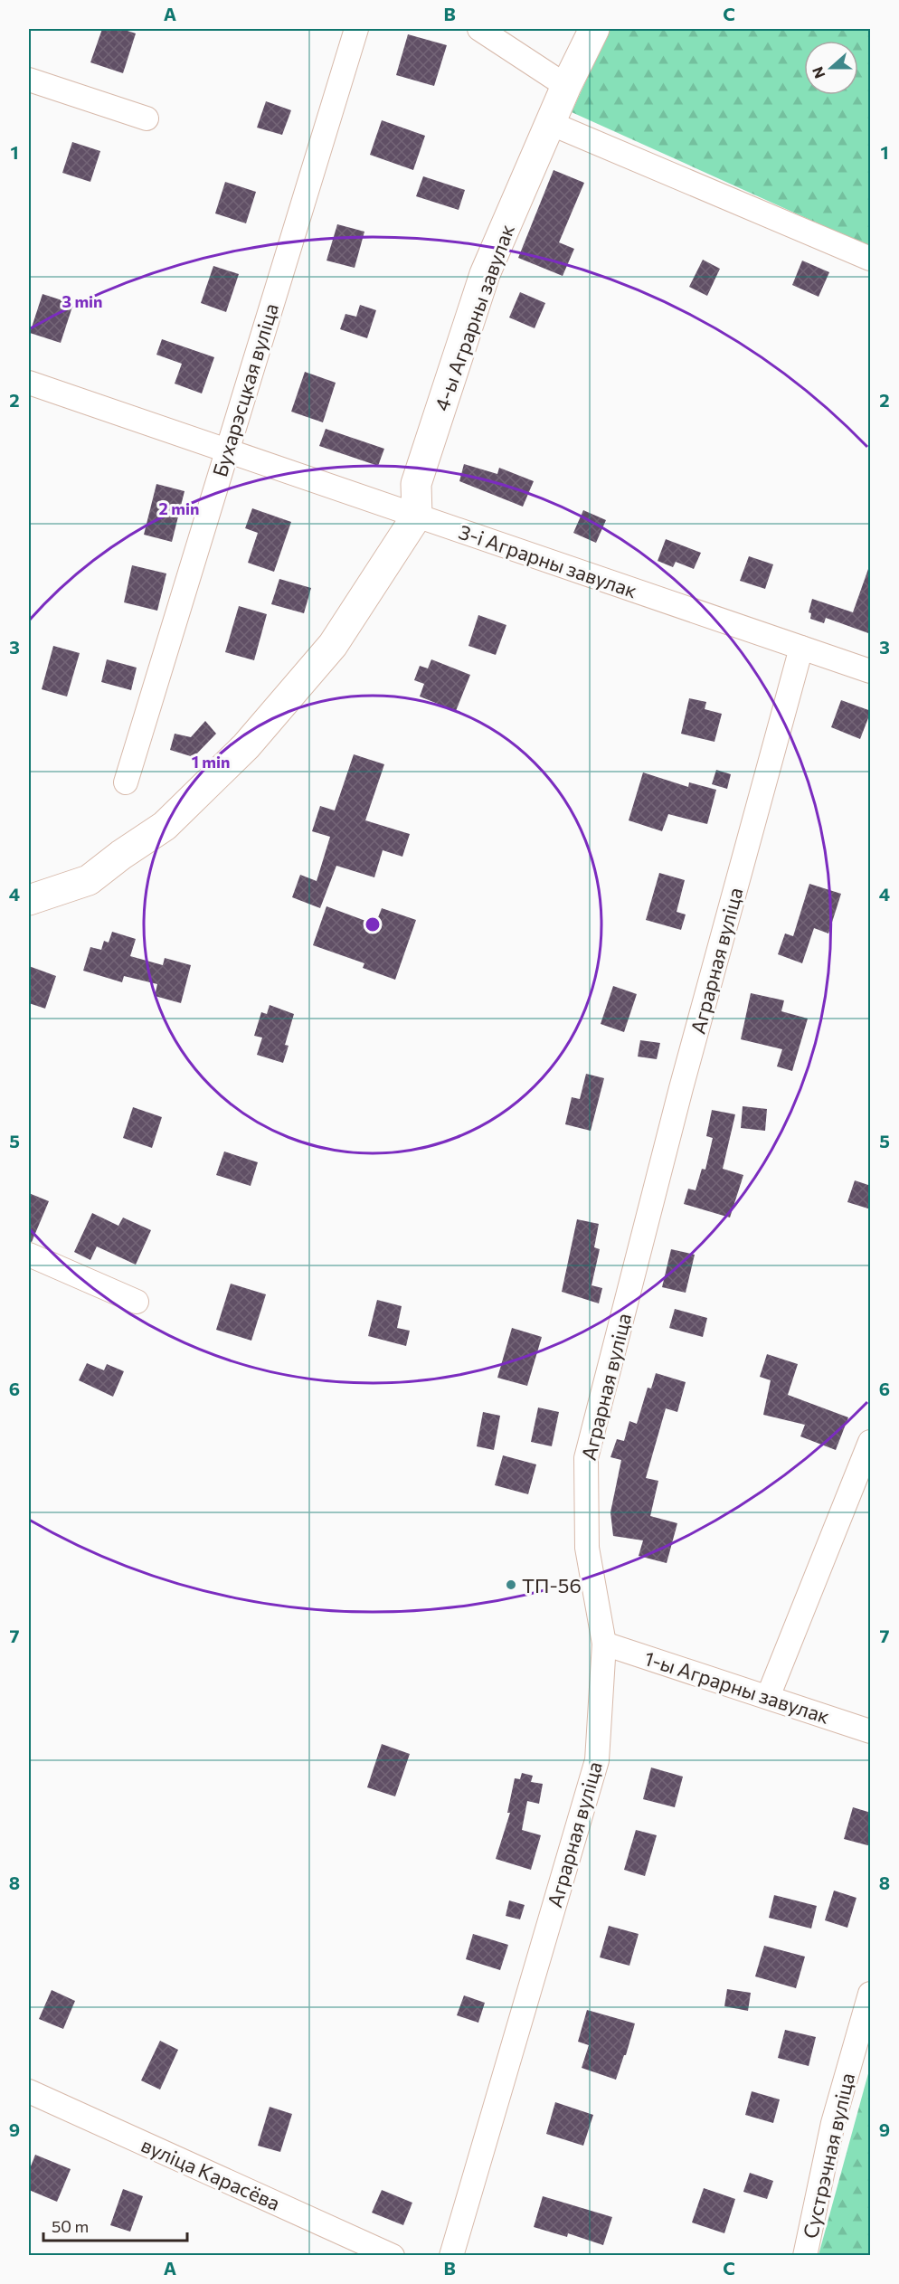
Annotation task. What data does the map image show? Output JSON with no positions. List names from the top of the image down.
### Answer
{
  "streets": {
    "main road": ["4-ы Аграрны завулак"],
    "street": [
      "Бухарэсцкая вуліца",
      "3-і Аграрны завулак",
      "Аграрная вуліца",
      "1-ы Аграрны завулак",
      "Сустрэчная вуліца",
      "вуліца Карасёва"
    ]
  },
  "crossings": [
    ["4-ы Аграрны завулак", "3-і Аграрны завулак"],
    ["Бухарэсцкая вуліца", "3-і Аграрны завулак"],
    ["3-і Аграрны завулак", "Аграрная вуліца"],
    ["Аграрная вуліца", "1-ы Аграрны завулак"]
  ],
  "places": ["ТП-56"],
  "scale_bar": "50 m",
  "north": "left",
  "grid": {
    "columns": ["A", "B", "C"],
    "rows": [
      "1",
      "2",
      "3",
      "4",
      "5",
      "6",
      "7",
      "8",
      "9"
    ]
  },
  "rings": ["3 min", "2 min", "1 min"]
}
